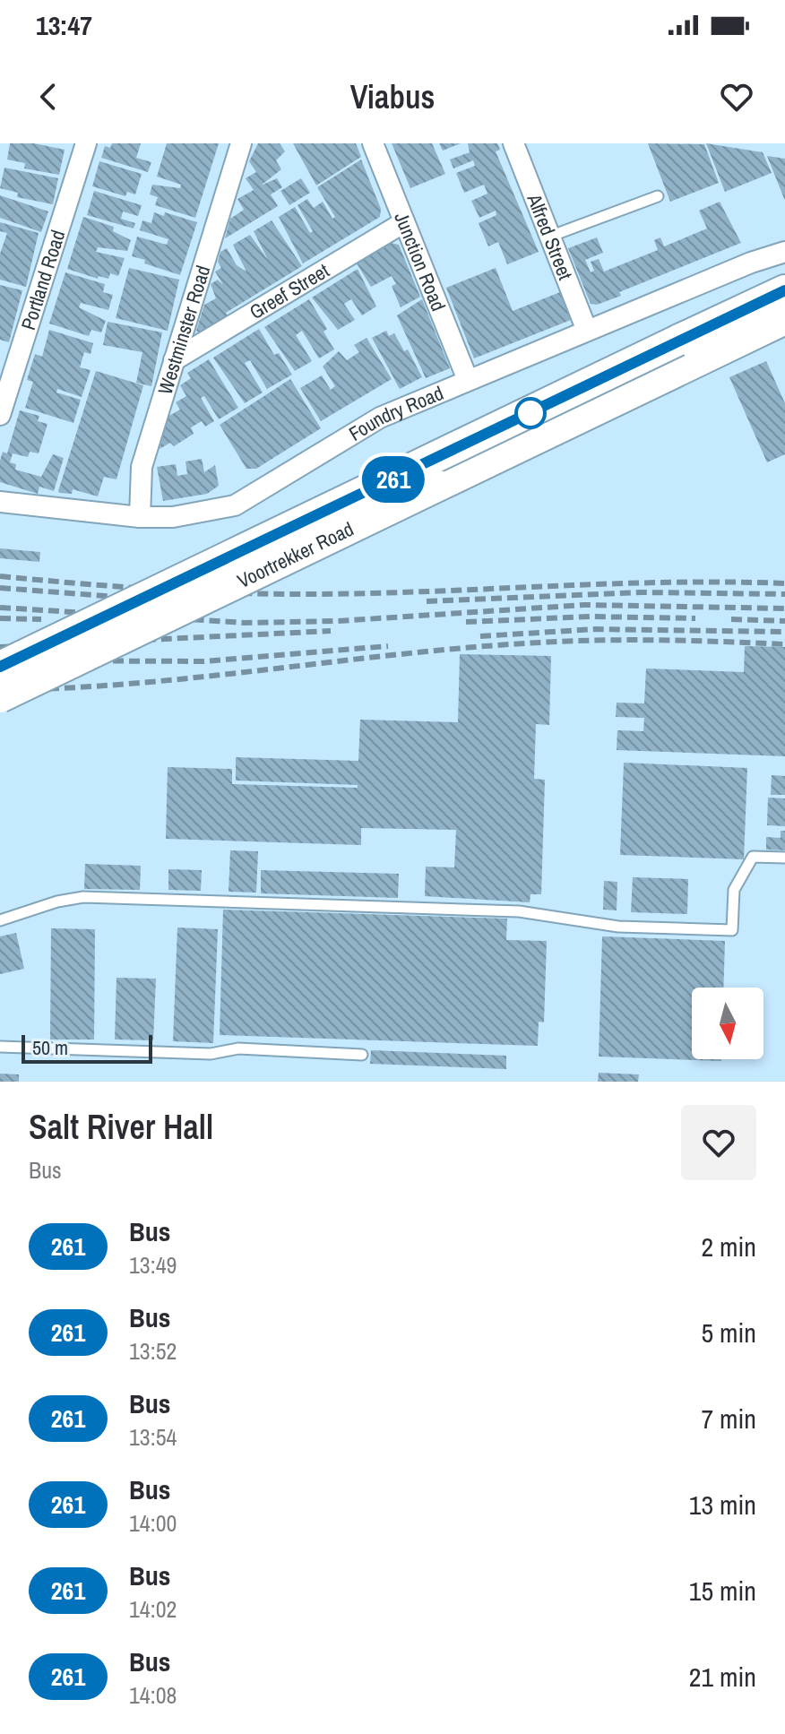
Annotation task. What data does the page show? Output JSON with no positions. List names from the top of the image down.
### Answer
{
  "streets": {
    "main road": ["Voortrekker Road"],
    "street": [
      "Alfred Street",
      "Junction Road",
      "Portland Road",
      "Greef Street",
      "Westminster Road",
      "Foundry Road"
    ]
  },
  "crossings": [
    ["Alfred Street", "Foundry Road"],
    ["Junction Road", "Greef Street"],
    ["Junction Road", "Foundry Road"],
    ["Greef Street", "Westminster Road"],
    ["Westminster Road", "Foundry Road"]
  ],
  "lines": ["bus line 261"],
  "scale_bar": "50 m",
  "north": "bottom",
  "page": {
    "status": "13:47",
    "header": "Viabus",
    "on_map": "261",
    "scale": "50 m",
    "heading": ["Salt River Hall", "Bus"],
    "list": [
      {
        "mark": "261",
        "name": "Bus",
        "note": "13:49",
        "value": "2 min"
      },
      {
        "mark": "261",
        "name": "Bus",
        "note": "13:52",
        "value": "5 min"
      },
      {
        "mark": "261",
        "name": "Bus",
        "note": "13:54",
        "value": "7 min"
      },
      {
        "mark": "261",
        "name": "Bus",
        "note": "14:00",
        "value": "13 min"
      },
      {
        "mark": "261",
        "name": "Bus",
        "note": "14:02",
        "value": "15 min"
      },
      {
        "mark": "261",
        "name": "Bus",
        "note": "14:08",
        "value": "21 min"
      }
    ]
  }
}
